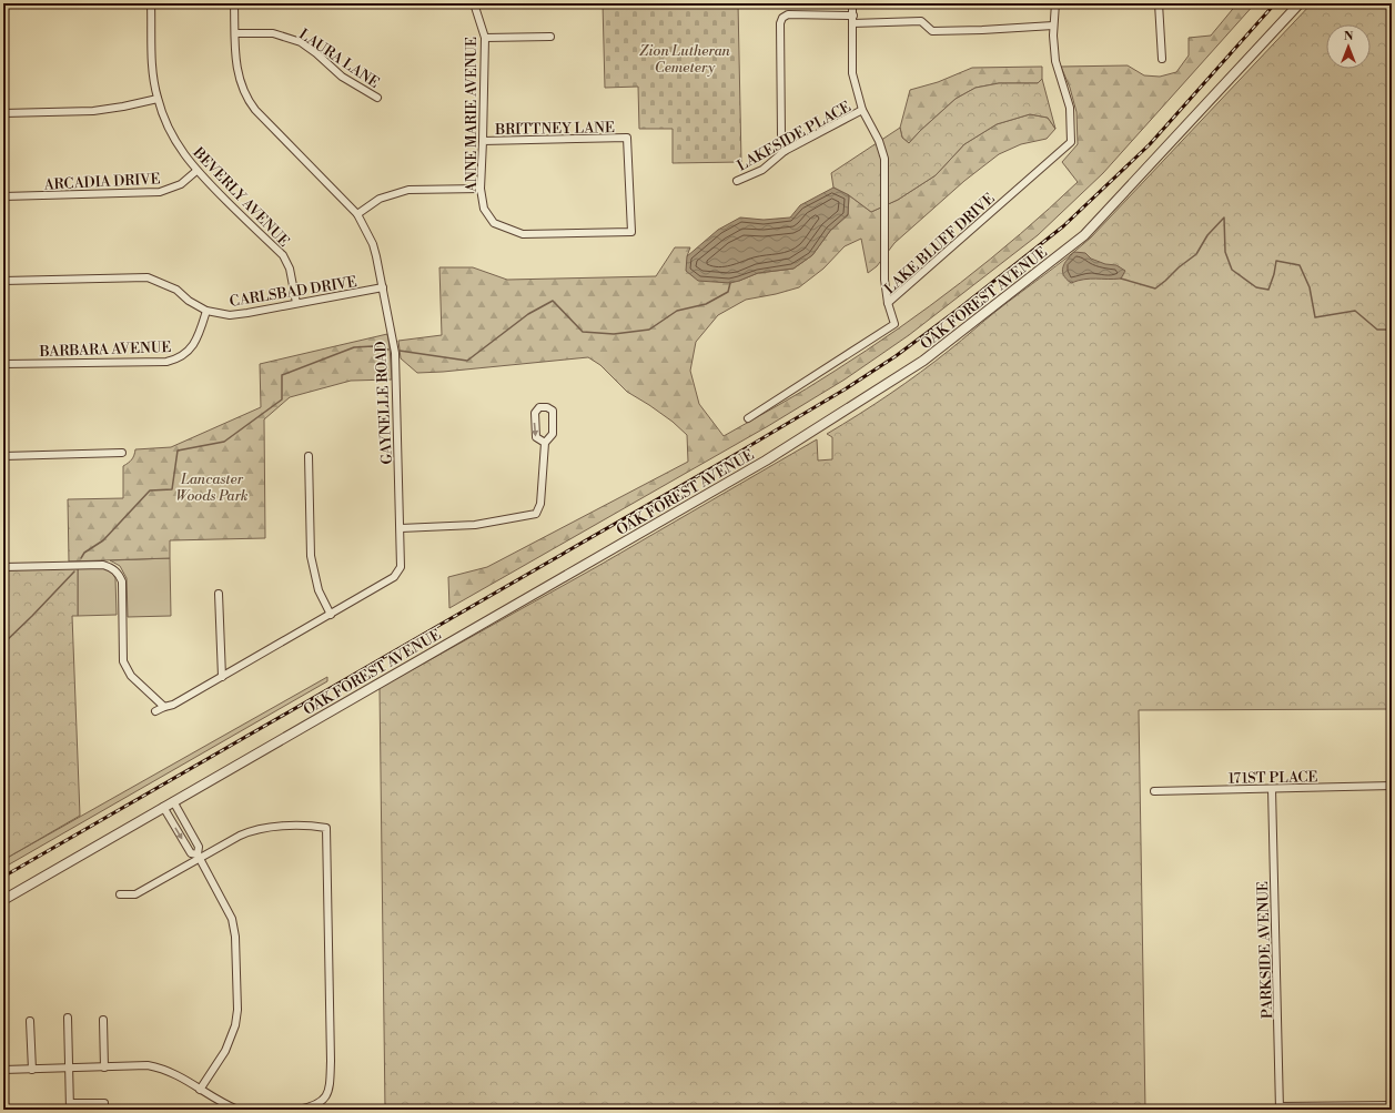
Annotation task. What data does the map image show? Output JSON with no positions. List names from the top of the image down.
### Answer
{
  "streets": {
    "street": [
      "LAURA LANE",
      "ANNE MARIE AVENUE",
      "BRITTNEY LANE",
      "LAKESIDE PLACE",
      "ARCADIA DRIVE",
      "BEVERLY AVENUE",
      "LAKE BLUFF DRIVE",
      "CARLSBAD DRIVE",
      "OAK FOREST AVENUE",
      "BARBARA AVENUE",
      "GAYNELLE ROAD",
      "171ST PLACE",
      "PARKSIDE AVENUE"
    ]
  },
  "crossings": [
    ["LAURA LANE", "GAYNELLE ROAD"],
    ["ANNE MARIE AVENUE", "BRITTNEY LANE"],
    ["ARCADIA DRIVE", "BEVERLY AVENUE"],
    ["BEVERLY AVENUE", "CARLSBAD DRIVE"],
    ["CARLSBAD DRIVE", "BARBARA AVENUE"],
    ["CARLSBAD DRIVE", "GAYNELLE ROAD"],
    ["171ST PLACE", "PARKSIDE AVENUE"]
  ],
  "parks": ["Zion Lutheran Cemetery", "Lancaster Woods Park"],
  "north": "top"
}
